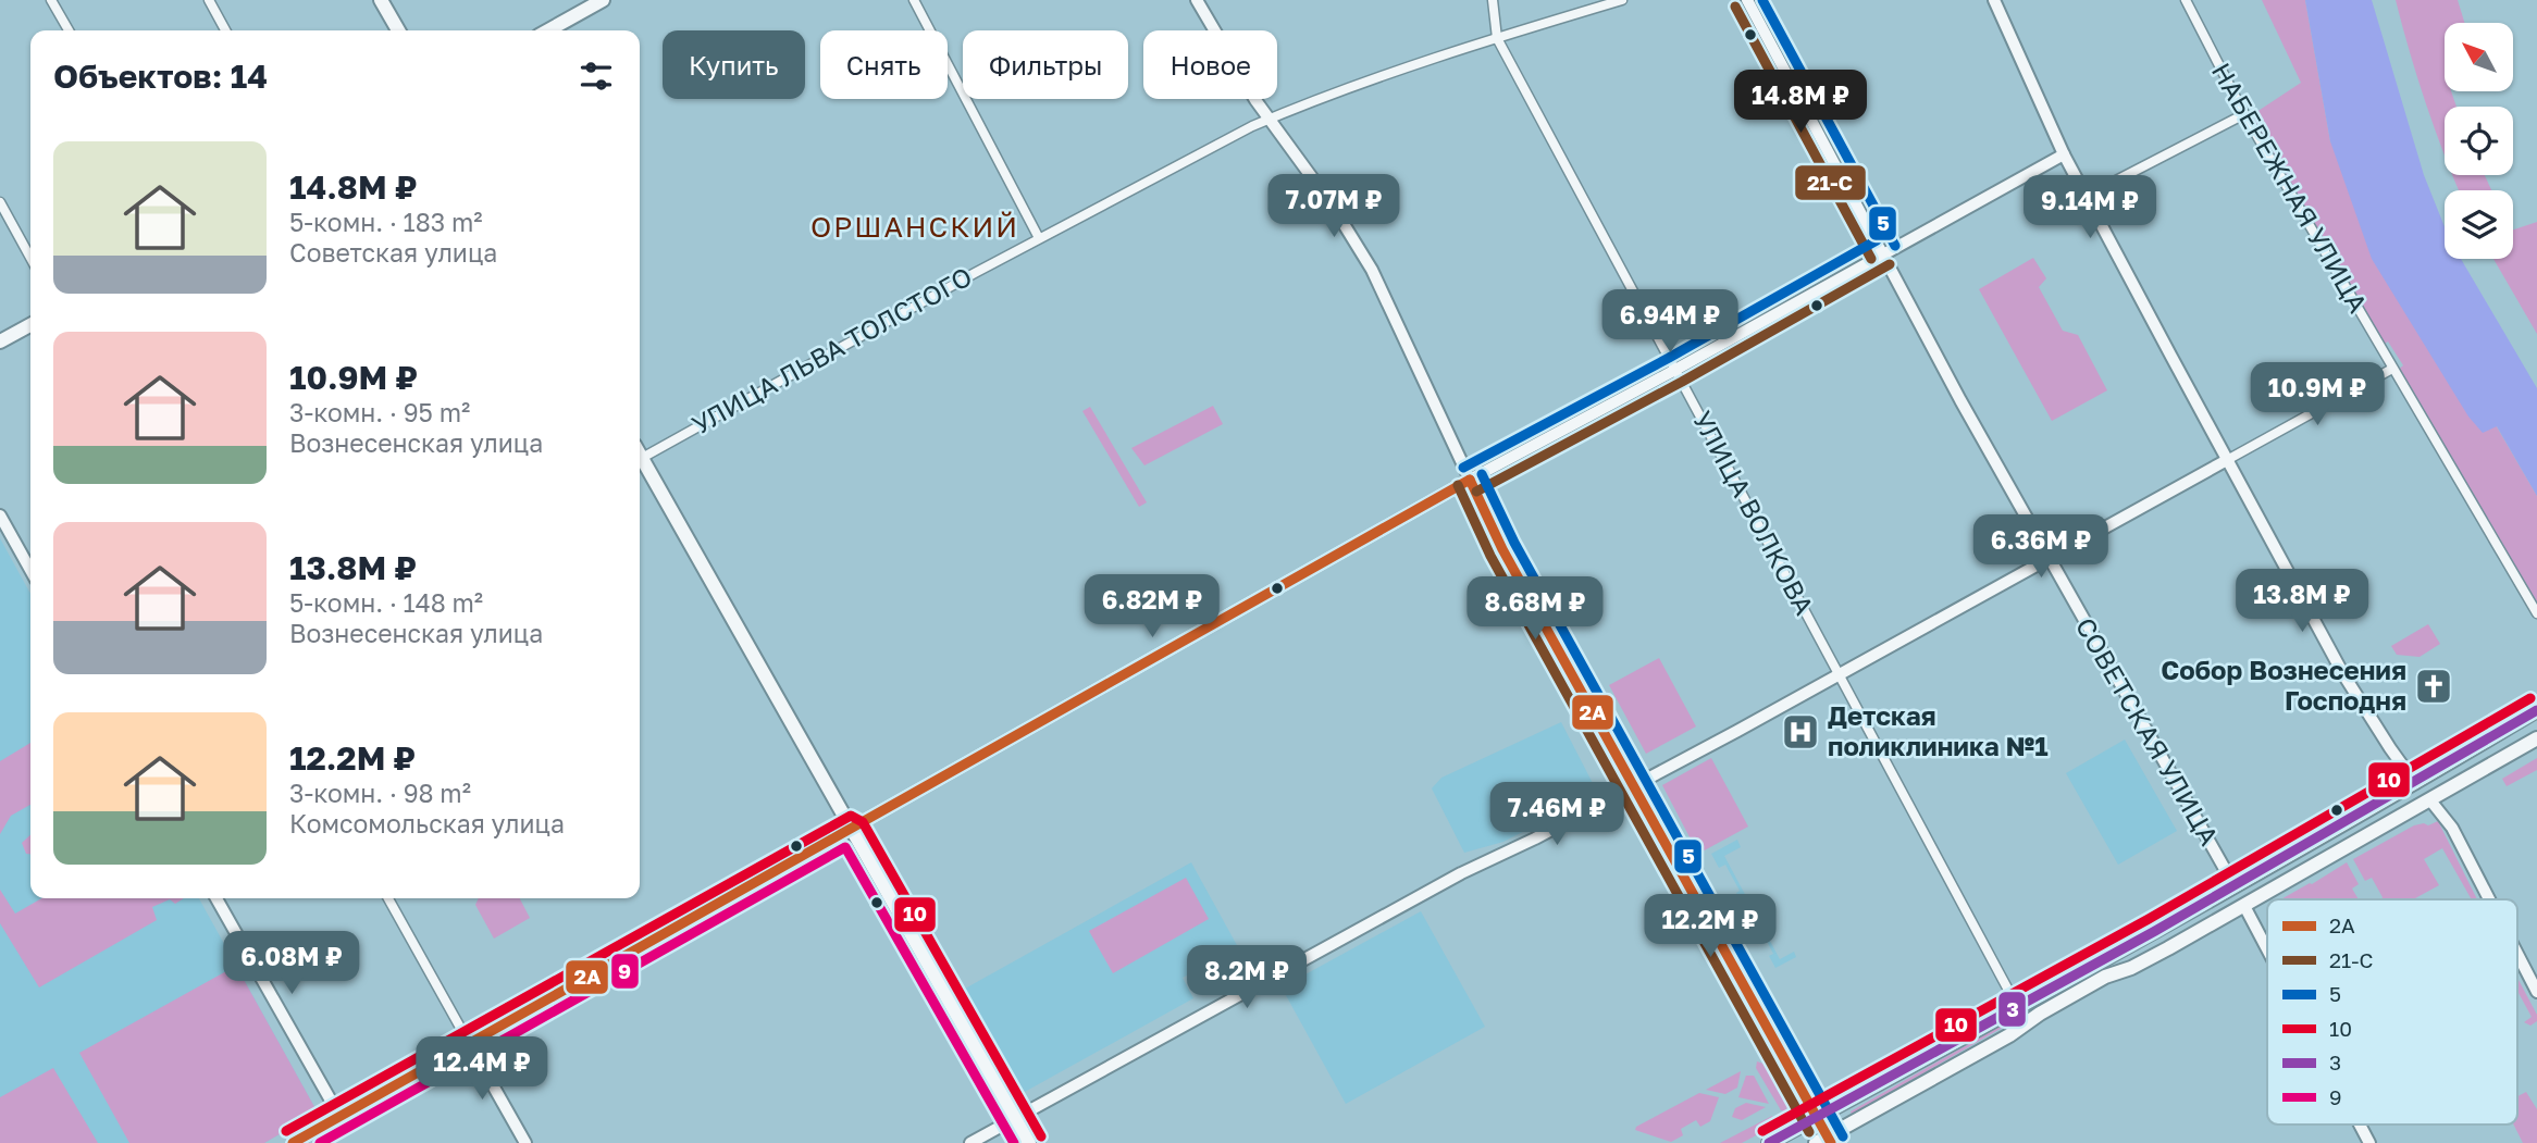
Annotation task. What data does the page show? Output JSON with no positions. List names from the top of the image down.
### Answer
{
  "streets": {
    "main road": ["УЛИЦА ВОЛКОВА", "СОВЕТСКАЯ УЛИЦА"],
    "street": ["НАБЕРЕЖНАЯ УЛИЦА", "УЛИЦА ЛЬВА ТОЛСТОГО"]
  },
  "crossings": [
    ["УЛИЦА ЛЬВА ТОЛСТОГО", "УЛИЦА ВОЛКОВА"]
  ],
  "districts": ["ОРШАНСКИЙ"],
  "places": {
    "church": ["Собор Вознесения Господня"],
    "hospital": ["Детская поликлиника №1"]
  },
  "lines": [
    "transit line 5",
    "transit line 21-С",
    "transit line 2А",
    "transit line 10",
    "transit line 3",
    "transit line 9"
  ],
  "legend": [
    "2А",
    "21-С",
    "5",
    "10",
    "3",
    "9"
  ],
  "north": "top left",
  "page": {
    "chip": [
      "Купить",
      "Снять",
      "Фильтры",
      "Новое"
    ],
    "heading": "Объектов: 14",
    "price": [
      "14.8M ₽",
      "7.07M ₽",
      "9.14M ₽",
      "6.94M ₽",
      "10.9M ₽",
      "6.36M ₽",
      "13.8M ₽",
      "6.82M ₽",
      "8.68M ₽",
      "7.46M ₽",
      "12.2M ₽",
      "6.08M ₽",
      "8.2M ₽",
      "12.4M ₽"
    ],
    "list": [
      {
        "name": "14.8M ₽",
        "note": "5-комн. · 183 m² · Советская улица"
      },
      {
        "name": "10.9M ₽",
        "note": "3-комн. · 95 m² · Вознесенская улица"
      },
      {
        "name": "13.8M ₽",
        "note": "5-комн. · 148 m² · Вознесенская улица"
      },
      {
        "name": "12.2M ₽",
        "note": "3-комн. · 98 m² · Комсомольская улица"
      }
    ]
  }
}
